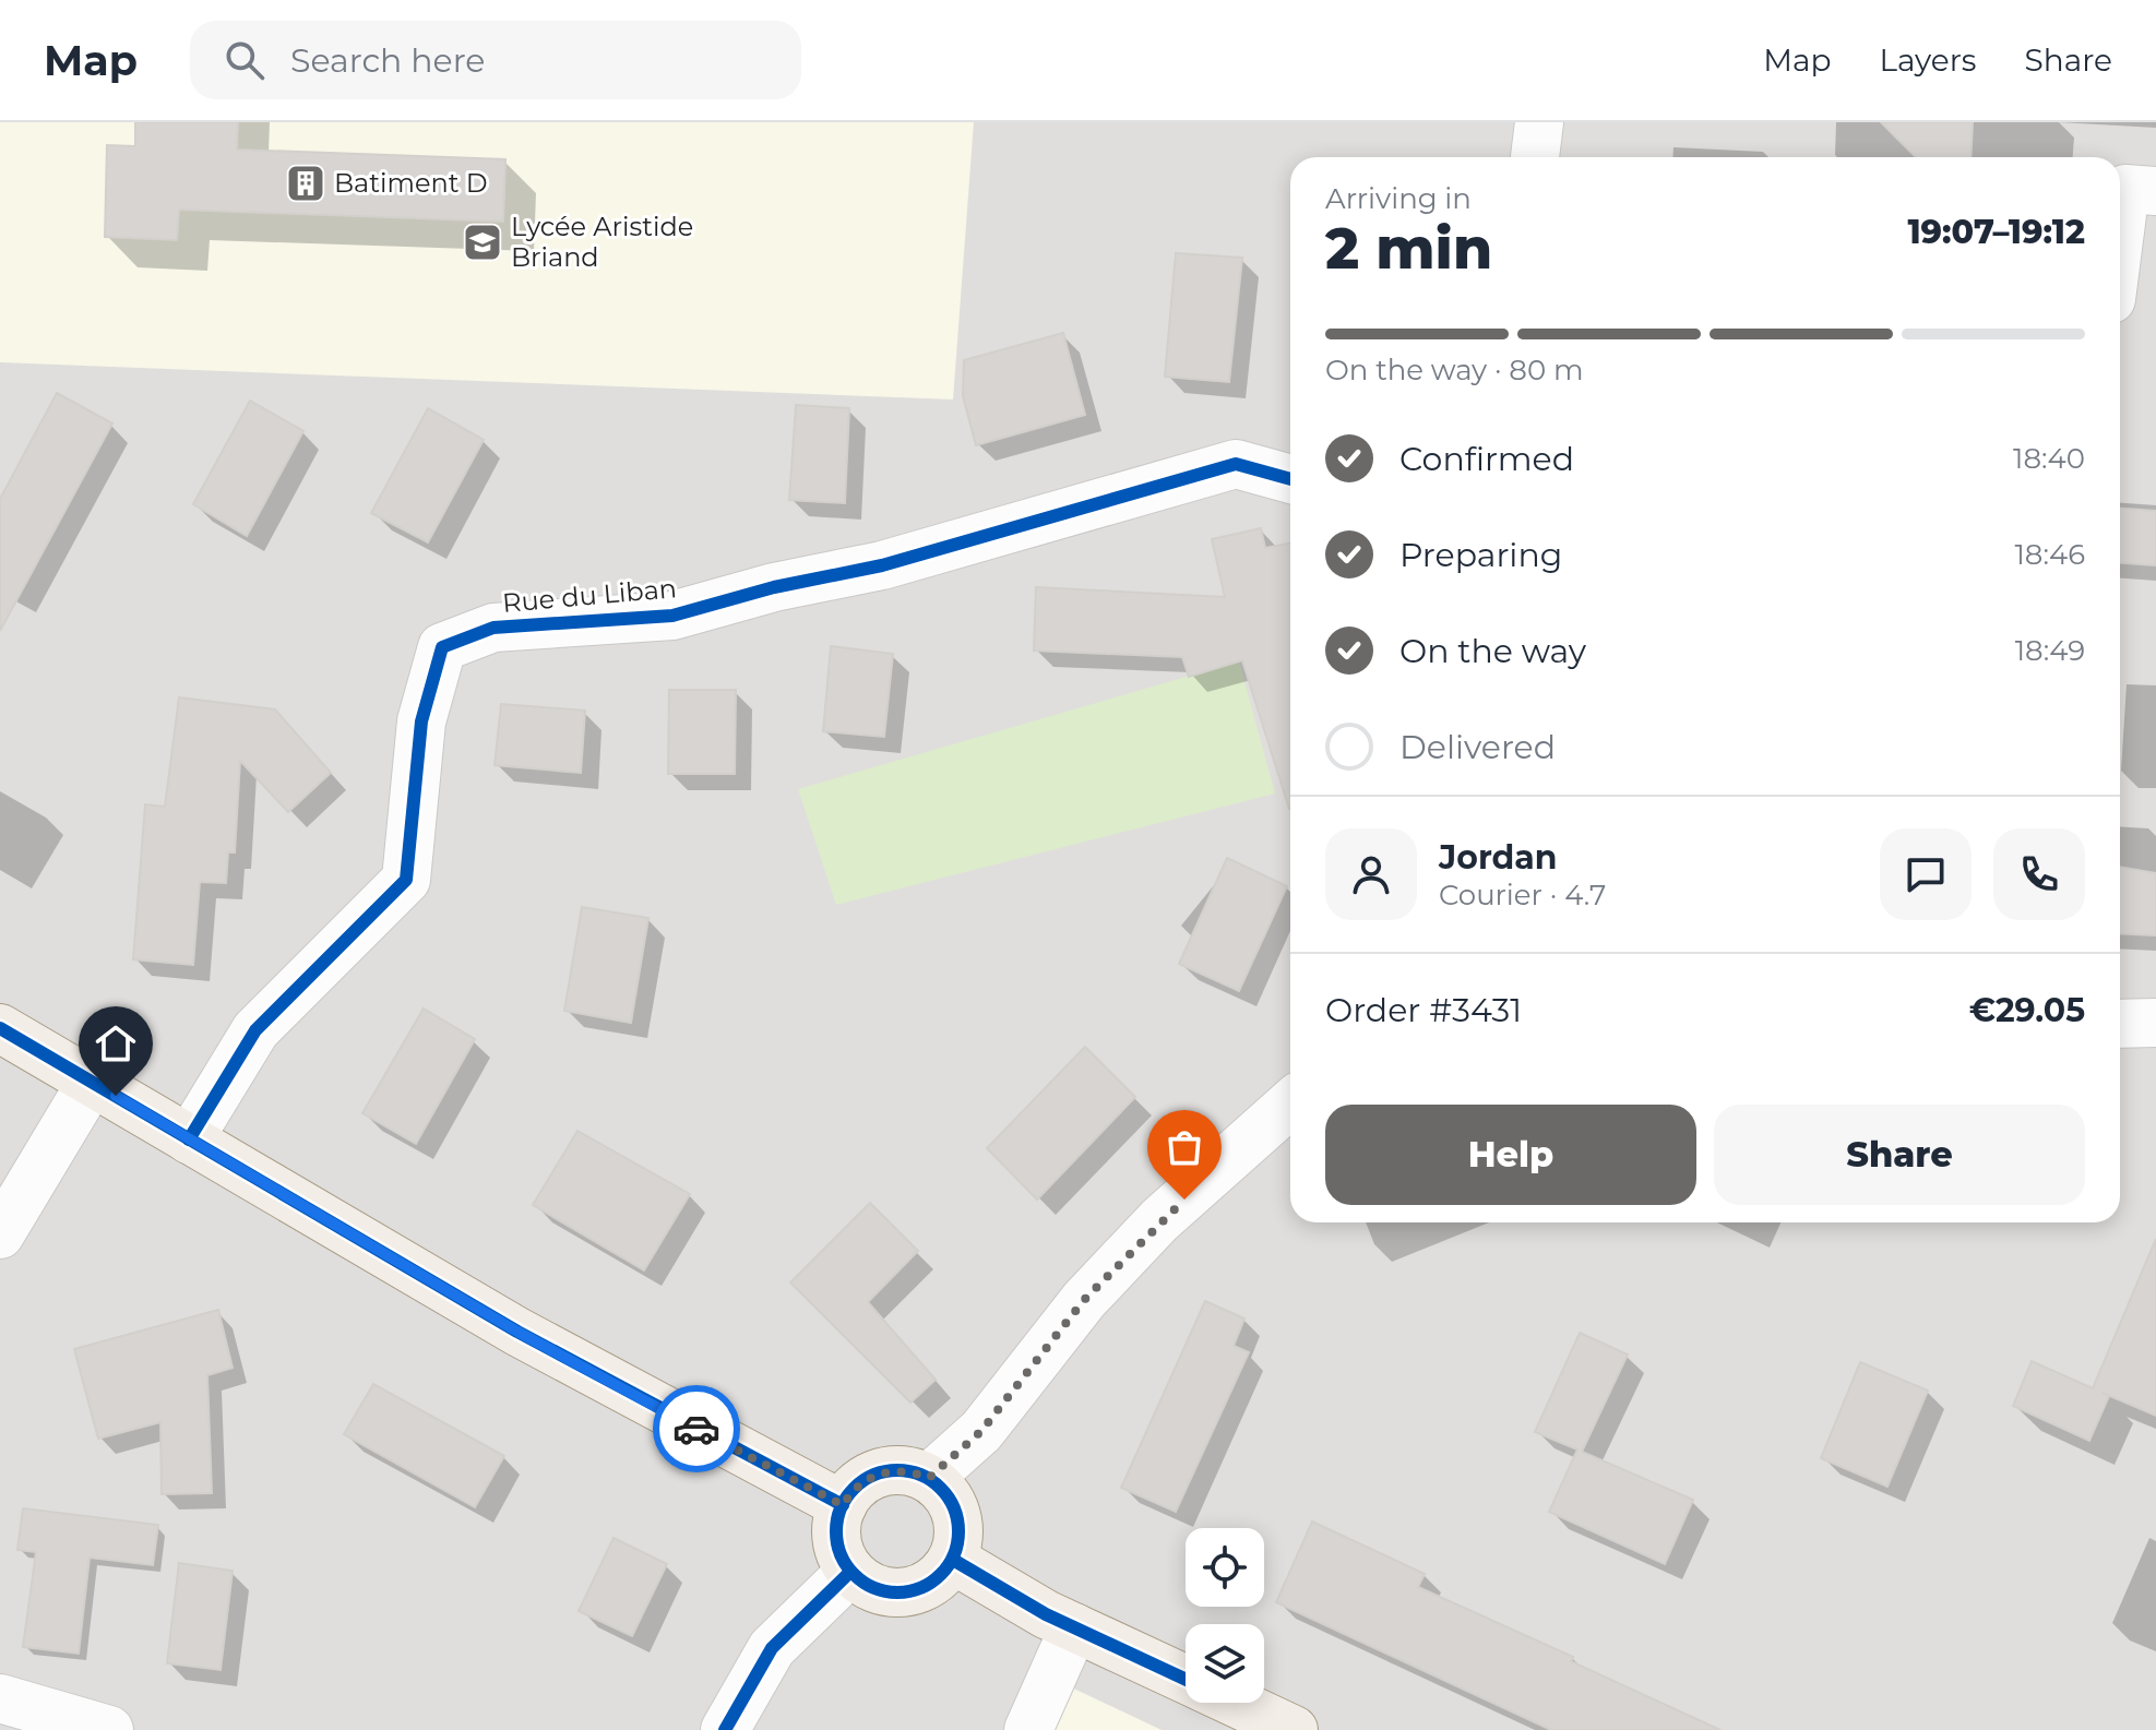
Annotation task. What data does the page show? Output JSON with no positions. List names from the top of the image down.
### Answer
{
  "streets": {
    "street": ["Rue du Liban"]
  },
  "places": {
    "building": ["Batiment D"],
    "school or university": ["Lycée Aristide Briand"]
  },
  "page": {
    "header": "Map",
    "search": "Search here",
    "nav": ["Map", "Layers", "Share"],
    "heading": ["2 min", "Arriving in", "19:07–19:12"],
    "panel": [
      "Jordan",
      "Courier · 4.7",
      "Order #3431",
      "€29.05"
    ],
    "bar": "On the way · 80 m",
    "list": [
      ["Confirmed", "18:40"],
      ["Preparing", "18:46"],
      ["On the way", "18:49"],
      "Delivered"
    ],
    "buttons": ["Help", "Share"]
  }
}
